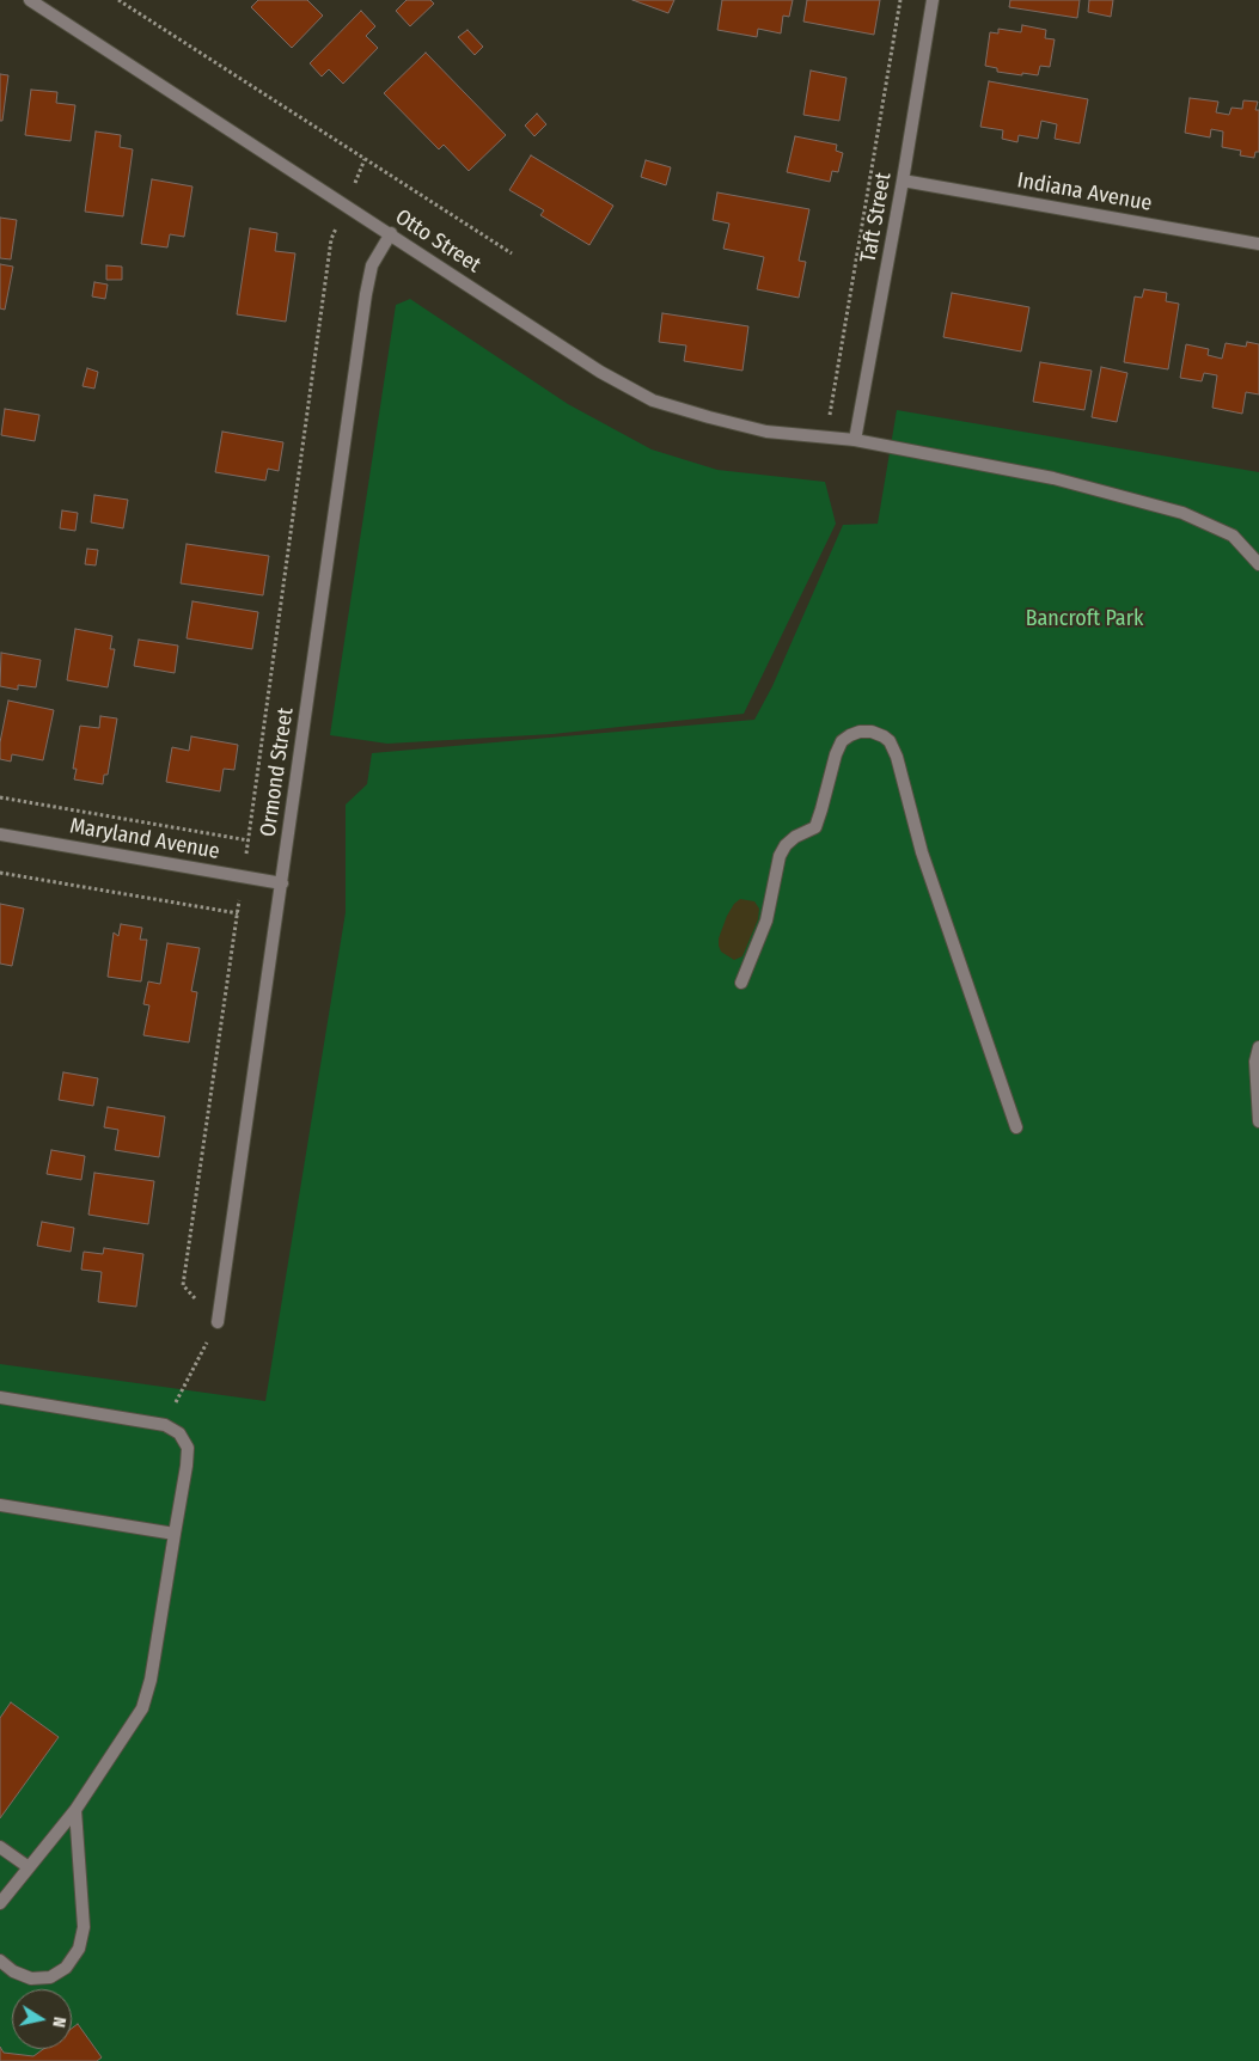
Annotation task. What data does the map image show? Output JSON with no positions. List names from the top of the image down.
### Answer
{
  "streets": {
    "street": [
      "Indiana Avenue",
      "Taft Street",
      "Otto Street",
      "Ormond Street",
      "Maryland Avenue"
    ]
  },
  "crossings": [
    ["Indiana Avenue", "Taft Street"],
    ["Taft Street", "Otto Street"],
    ["Otto Street", "Ormond Street"],
    ["Ormond Street", "Maryland Avenue"]
  ],
  "parks": ["Bancroft Park"],
  "north": "right"
}
